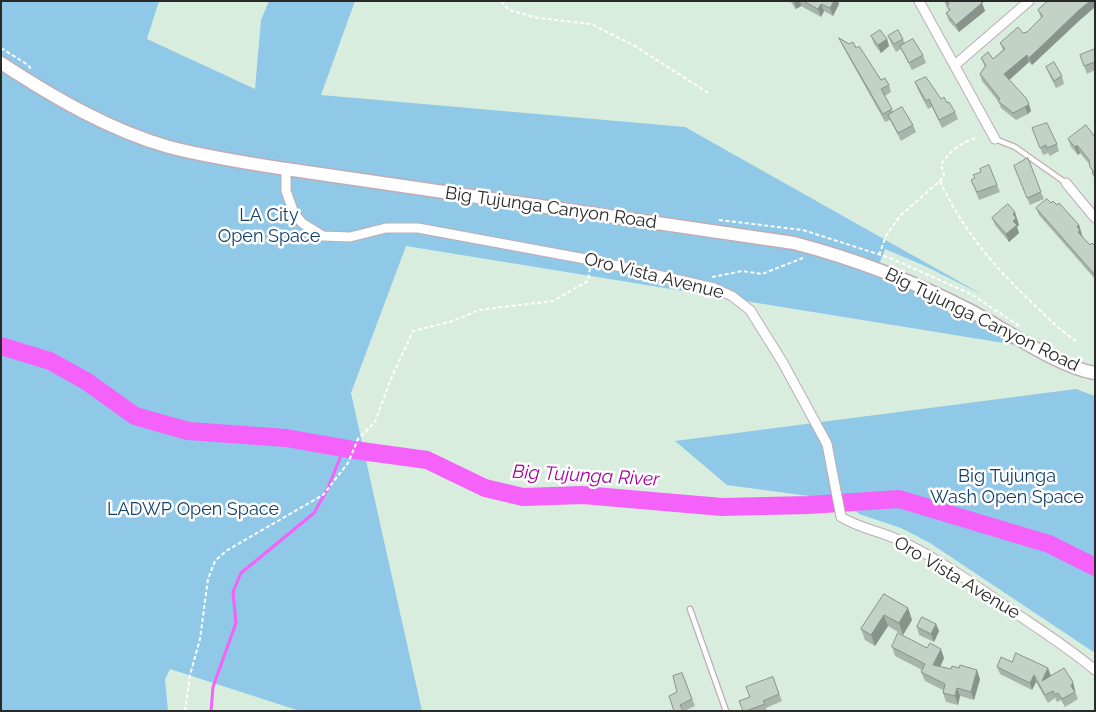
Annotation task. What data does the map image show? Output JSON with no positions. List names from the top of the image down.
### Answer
{
  "streets": {
    "street": ["Big Tujunga Canyon Road", "Oro Vista Avenue"]
  },
  "crossings": [
    ["Big Tujunga Canyon Road", "Oro Vista Avenue"]
  ],
  "water": ["Big Tujunga River"],
  "parks": ["LA City Open Space", "Big Tujunga Wash Open Space", "LADWP Open Space"]
}
